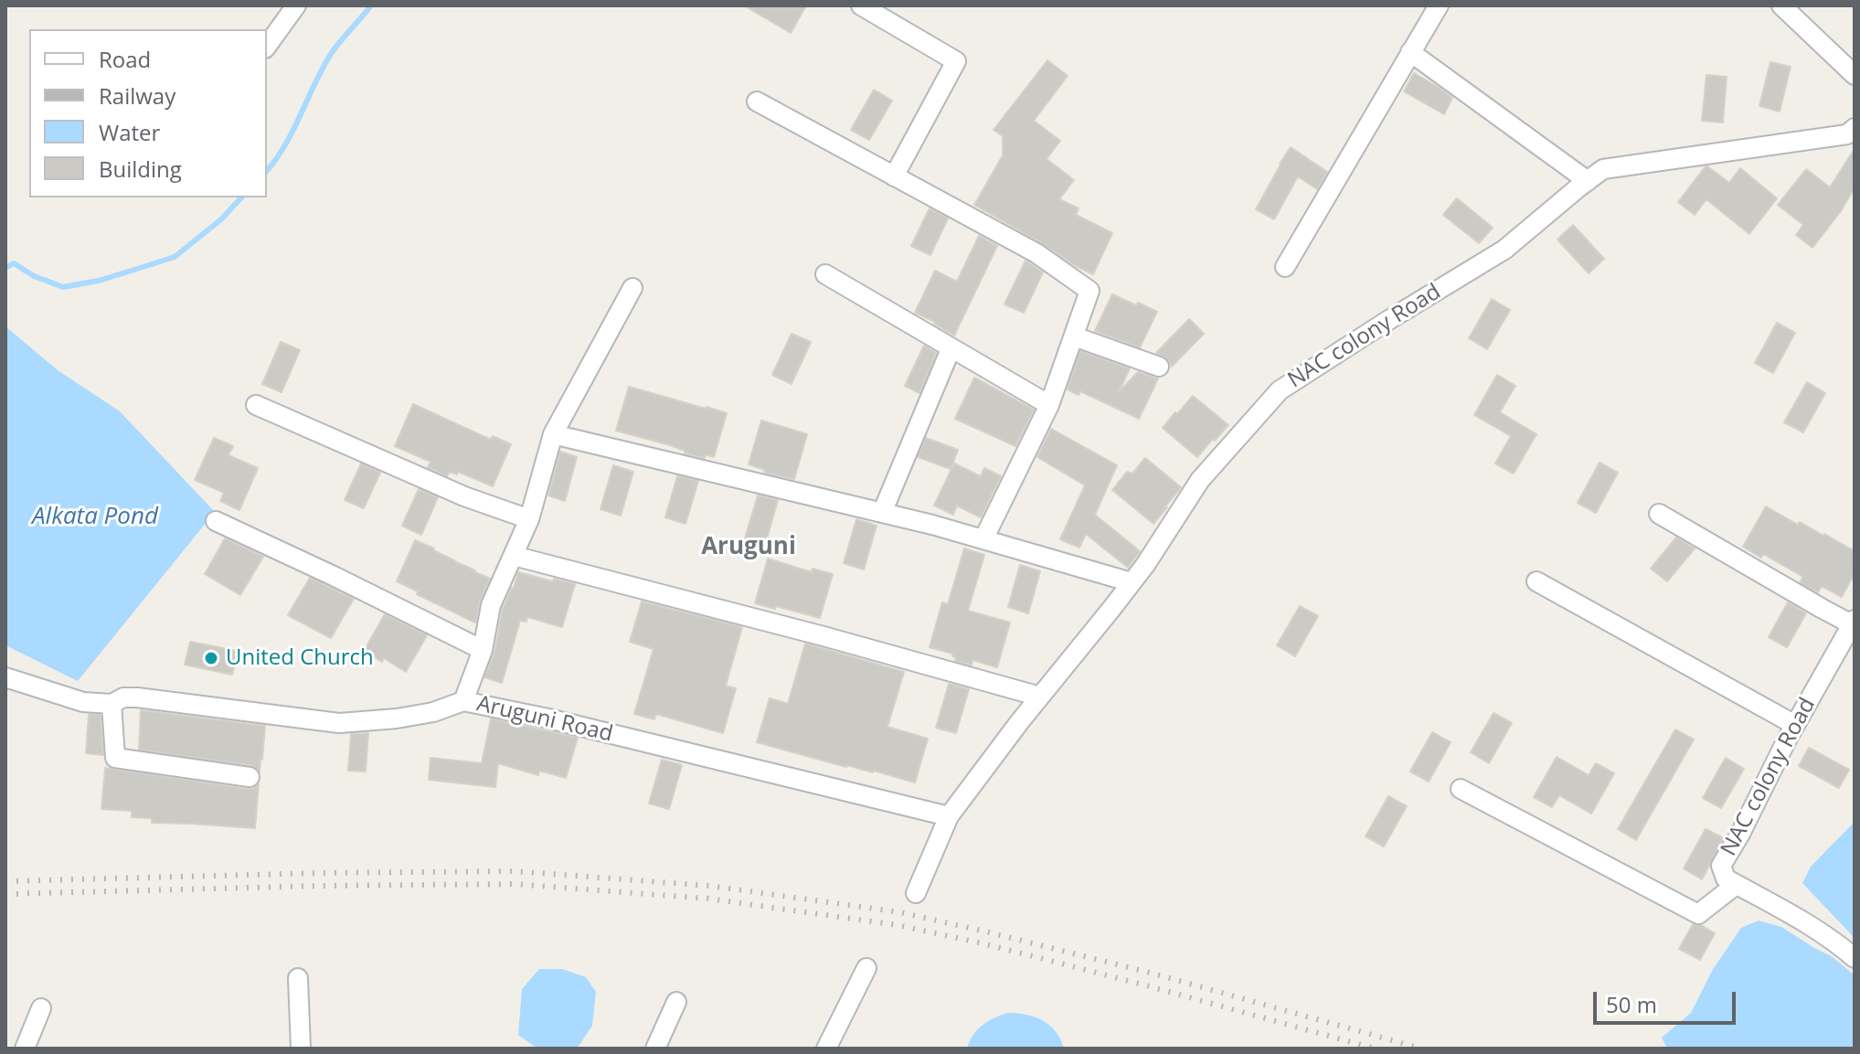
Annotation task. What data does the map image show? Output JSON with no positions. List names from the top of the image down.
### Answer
{
  "streets": {
    "street": ["NAC colony Road", "Aruguni Road"]
  },
  "crossings": [
    ["NAC colony Road", "Aruguni Road"]
  ],
  "districts": ["Aruguni"],
  "water": ["Alkata Pond"],
  "places": ["United Church"],
  "legend": [
    "Road",
    "Railway",
    "Water",
    "Building"
  ],
  "scale_bar": "50 m"
}
